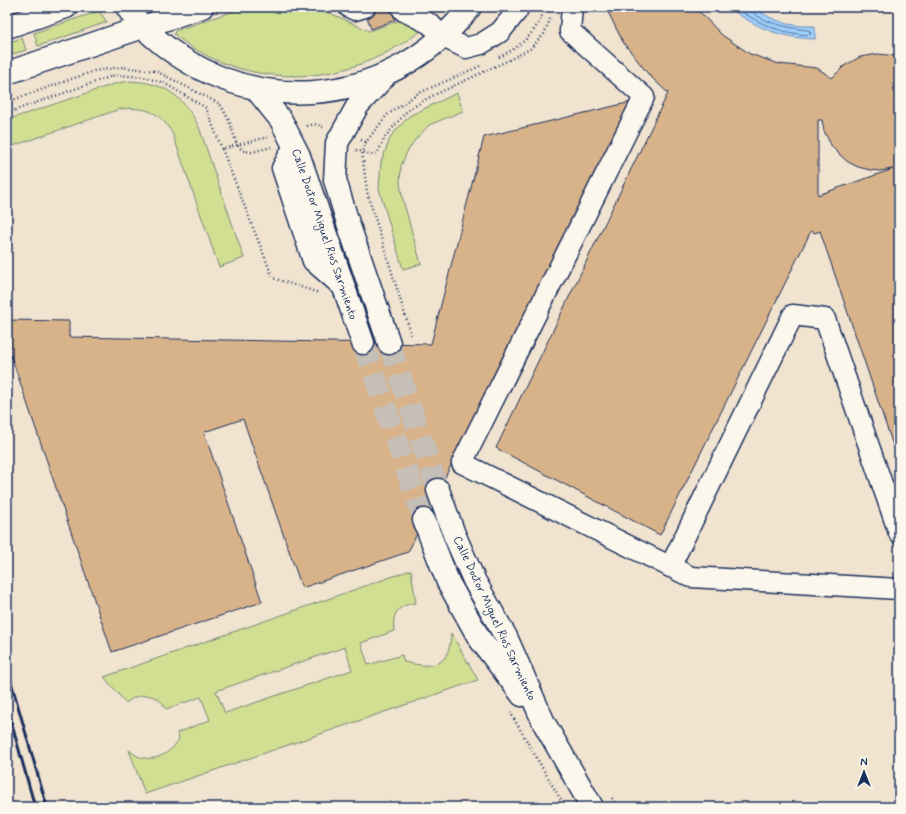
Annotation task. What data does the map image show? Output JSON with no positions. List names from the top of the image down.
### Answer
{
  "streets": {
    "main road": ["Calle Doctor Miguel Rios Sarmiento"]
  },
  "north": "top"
}
